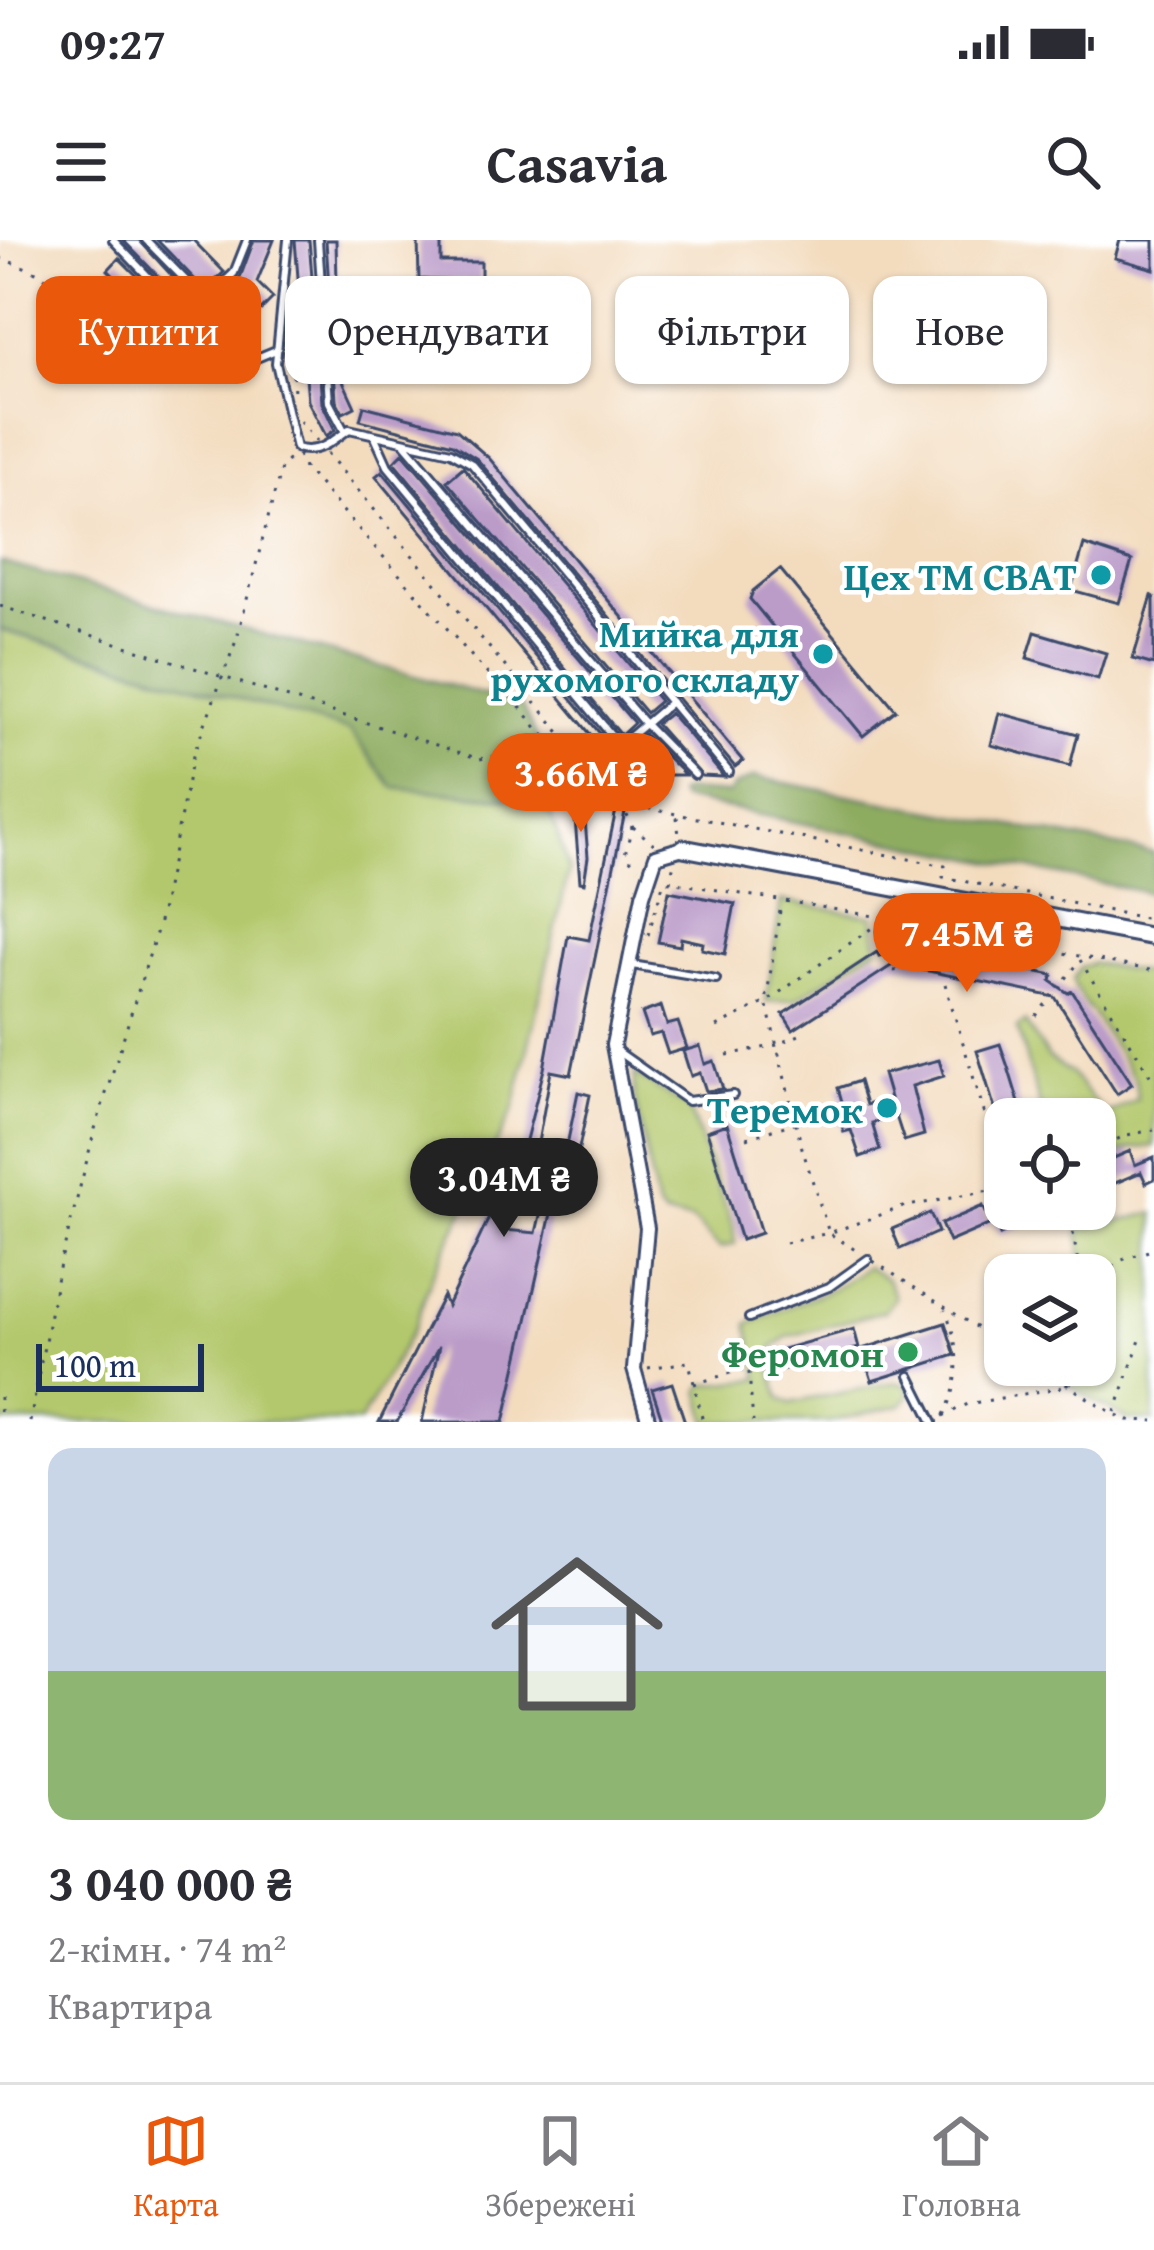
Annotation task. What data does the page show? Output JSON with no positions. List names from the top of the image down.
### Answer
{
  "places": [
    "Цех ТМ СВАТ",
    "Мийка для рухомого складу",
    "Теремок",
    "Феромон"
  ],
  "scale_bar": "100 m",
  "page": {
    "status": "09:27",
    "header": "Casavia",
    "chip": [
      "Купити",
      "Орендувати",
      "Фільтри",
      "Нове"
    ],
    "price": ["3.66M ₴", "7.45M ₴", "3.04M ₴"],
    "scale": "100 m",
    "list": [
      {
        "name": "3 040 000 ₴",
        "note": "2-кімн. · 74 m² · Квартира"
      }
    ],
    "tabs": ["Карта", "Збережені", "Головна"]
  }
}
